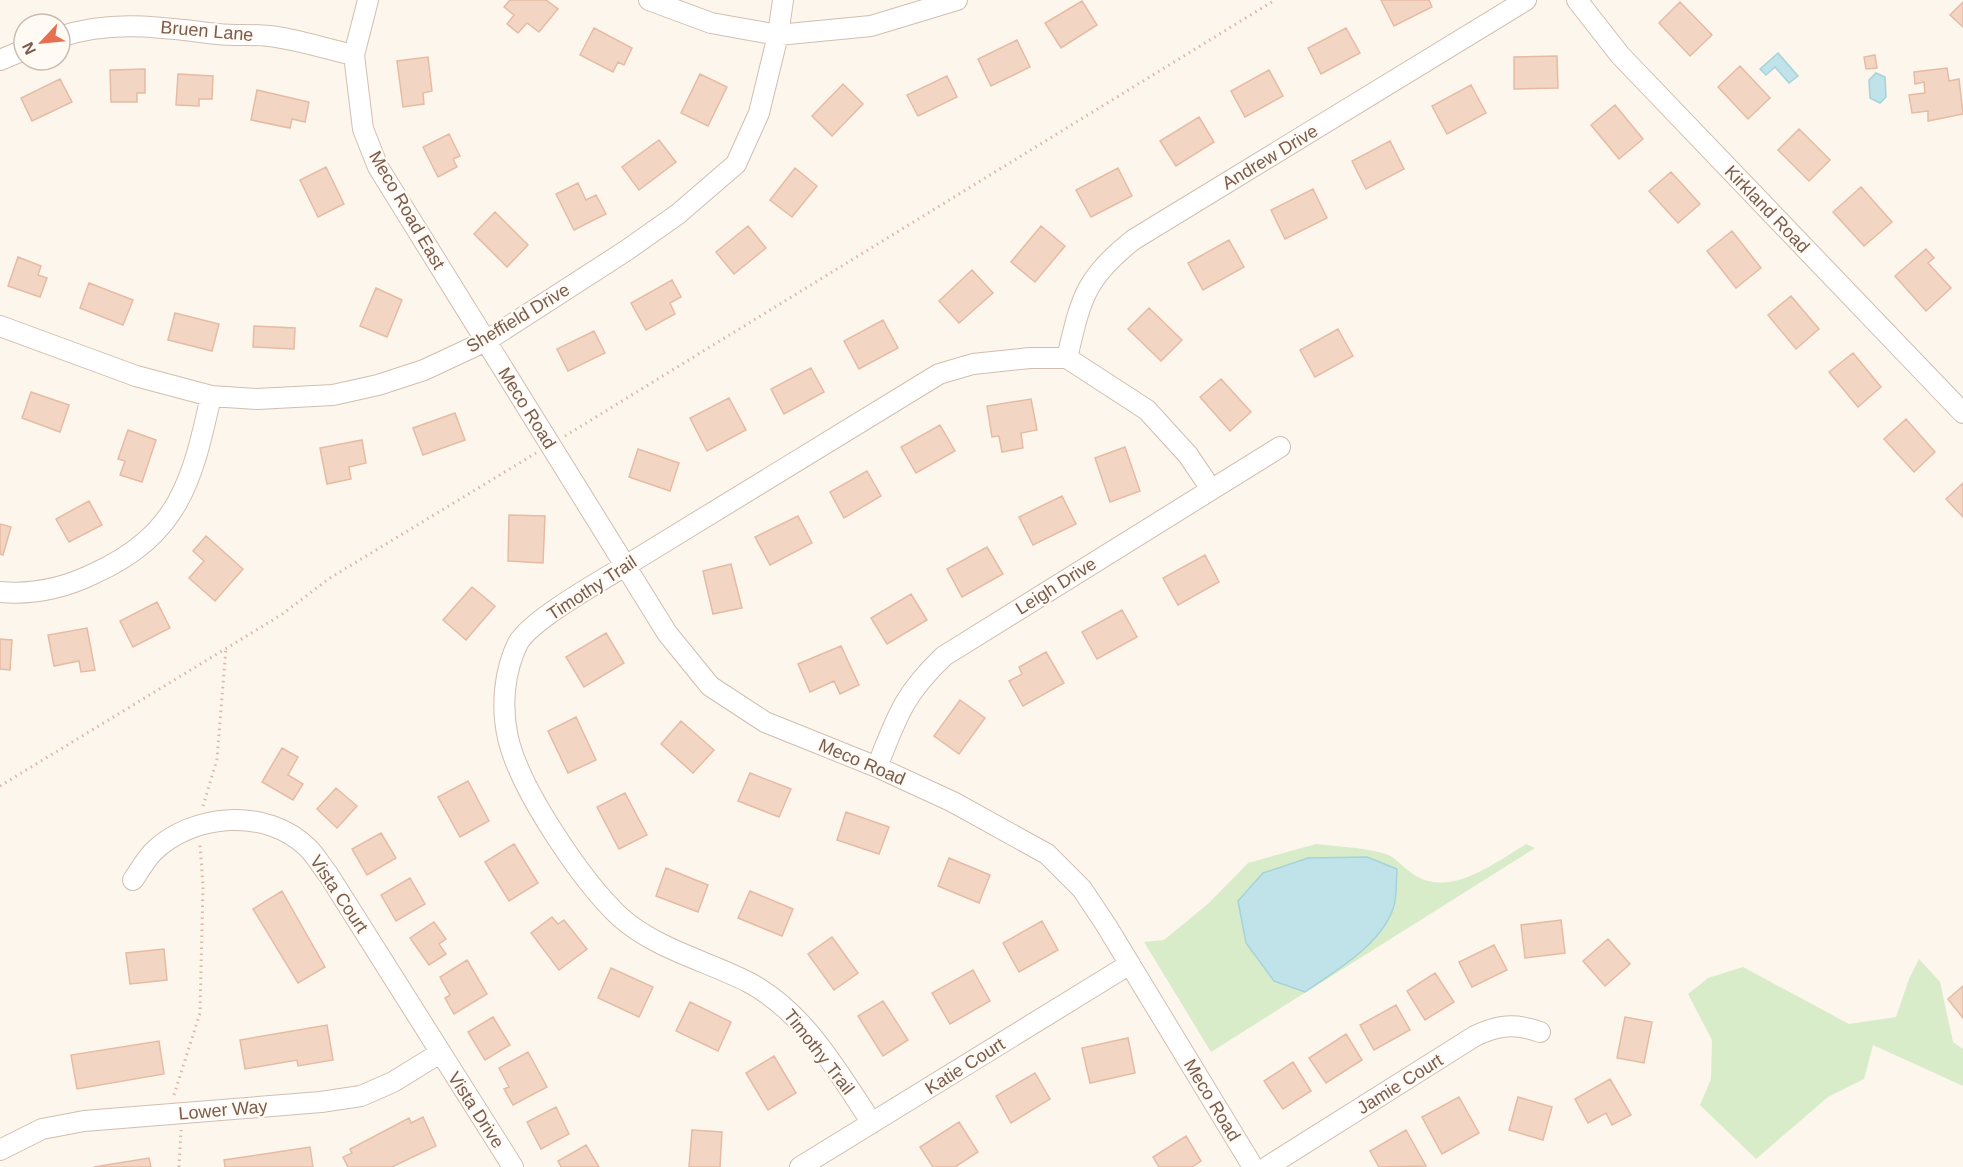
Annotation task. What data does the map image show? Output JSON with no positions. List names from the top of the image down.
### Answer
{
  "streets": {
    "street": [
      "Bruen Lane",
      "Andrew Drive",
      "Kirkland Road",
      "Meco Road East",
      "Sheffield Drive",
      "Meco Road",
      "Leigh Drive",
      "Timothy Trail",
      "Vista Court",
      "Katie Court",
      "Jamie Court",
      "Lower Way",
      "Vista Drive"
    ]
  },
  "crossings": [
    ["Bruen Lane", "Meco Road East"],
    ["Andrew Drive", "Timothy Trail"],
    ["Meco Road East", "Sheffield Drive"],
    ["Meco Road East", "Meco Road"],
    ["Sheffield Drive", "Meco Road"],
    ["Meco Road", "Leigh Drive"],
    ["Meco Road", "Timothy Trail"],
    ["Meco Road", "Katie Court"],
    ["Timothy Trail", "Katie Court"],
    ["Vista Court", "Lower Way"],
    ["Vista Court", "Vista Drive"],
    ["Lower Way", "Vista Drive"]
  ],
  "north": "bottom left"
}
